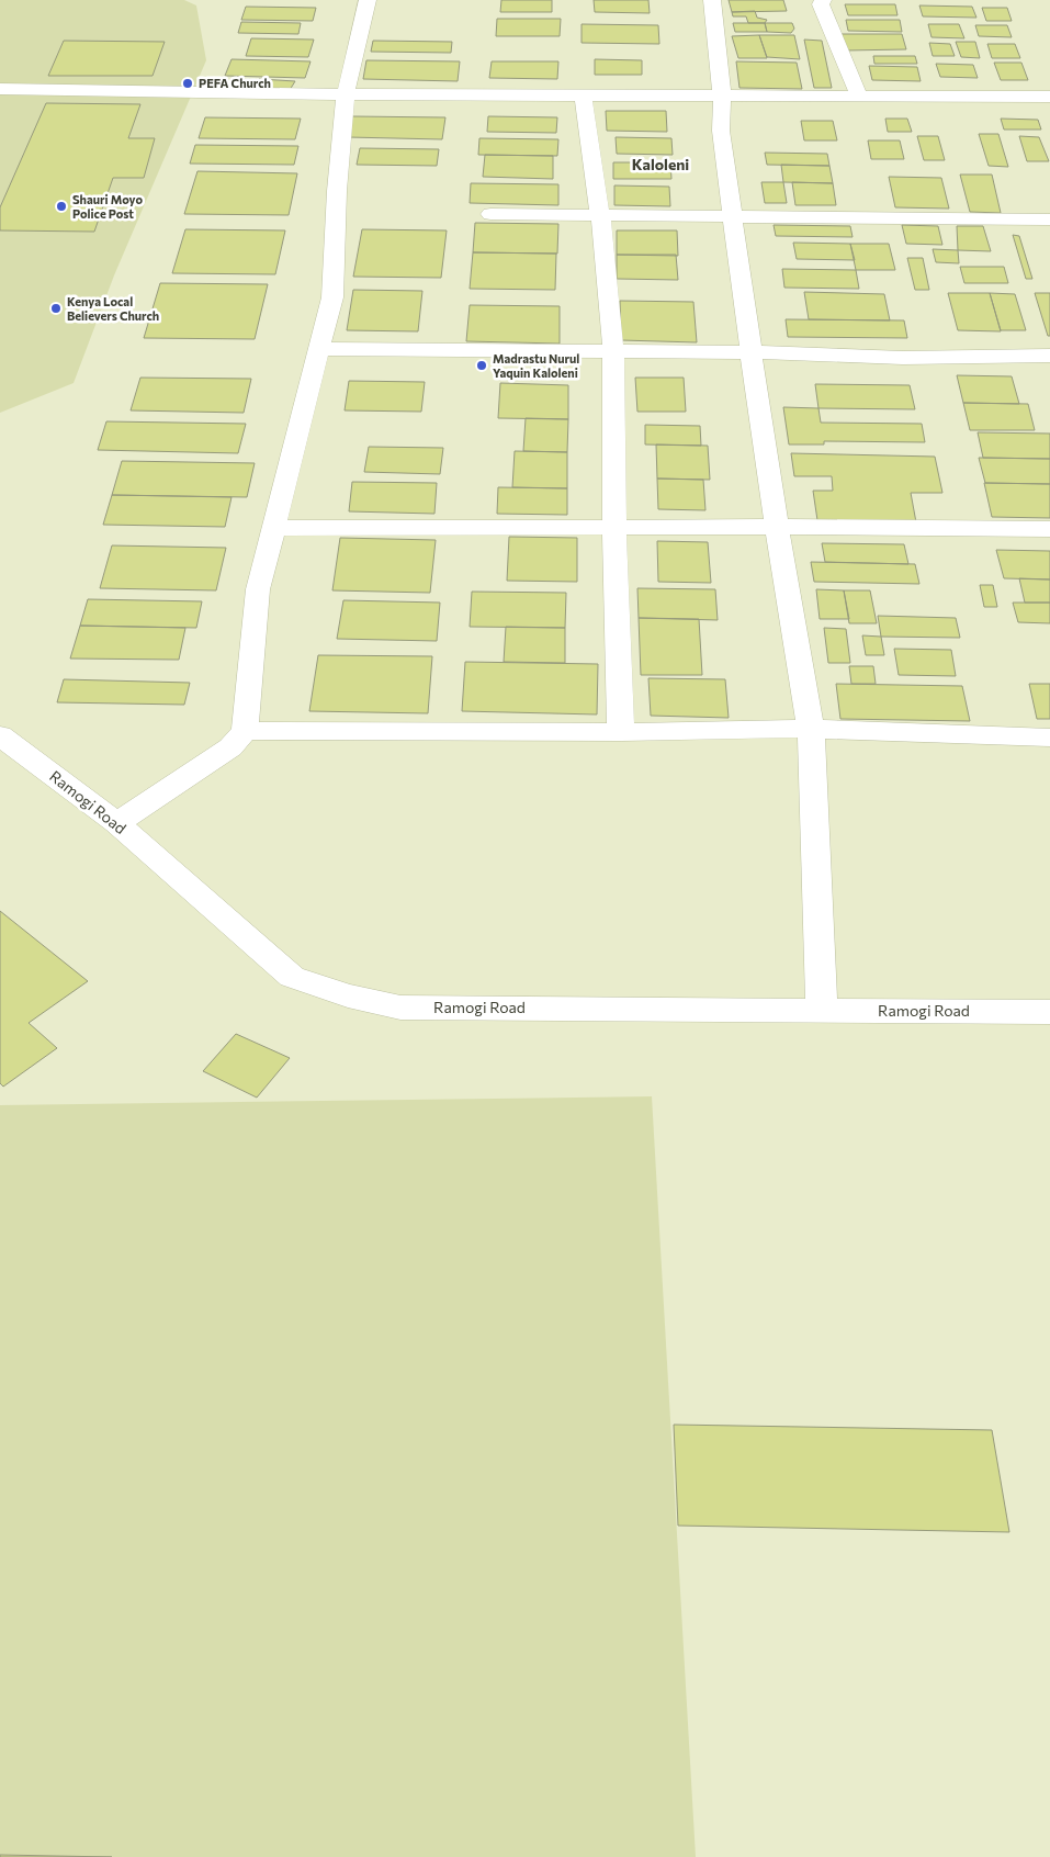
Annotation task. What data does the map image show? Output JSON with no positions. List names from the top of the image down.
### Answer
{
  "streets": {
    "street": ["Ramogi Road"]
  },
  "districts": ["Kaloleni"],
  "places": [
    "PEFA Church",
    "Shauri Moyo Police Post",
    "Kenya Local Believers Church",
    "Madrastu Nurul Yaquin Kaloleni"
  ]
}
